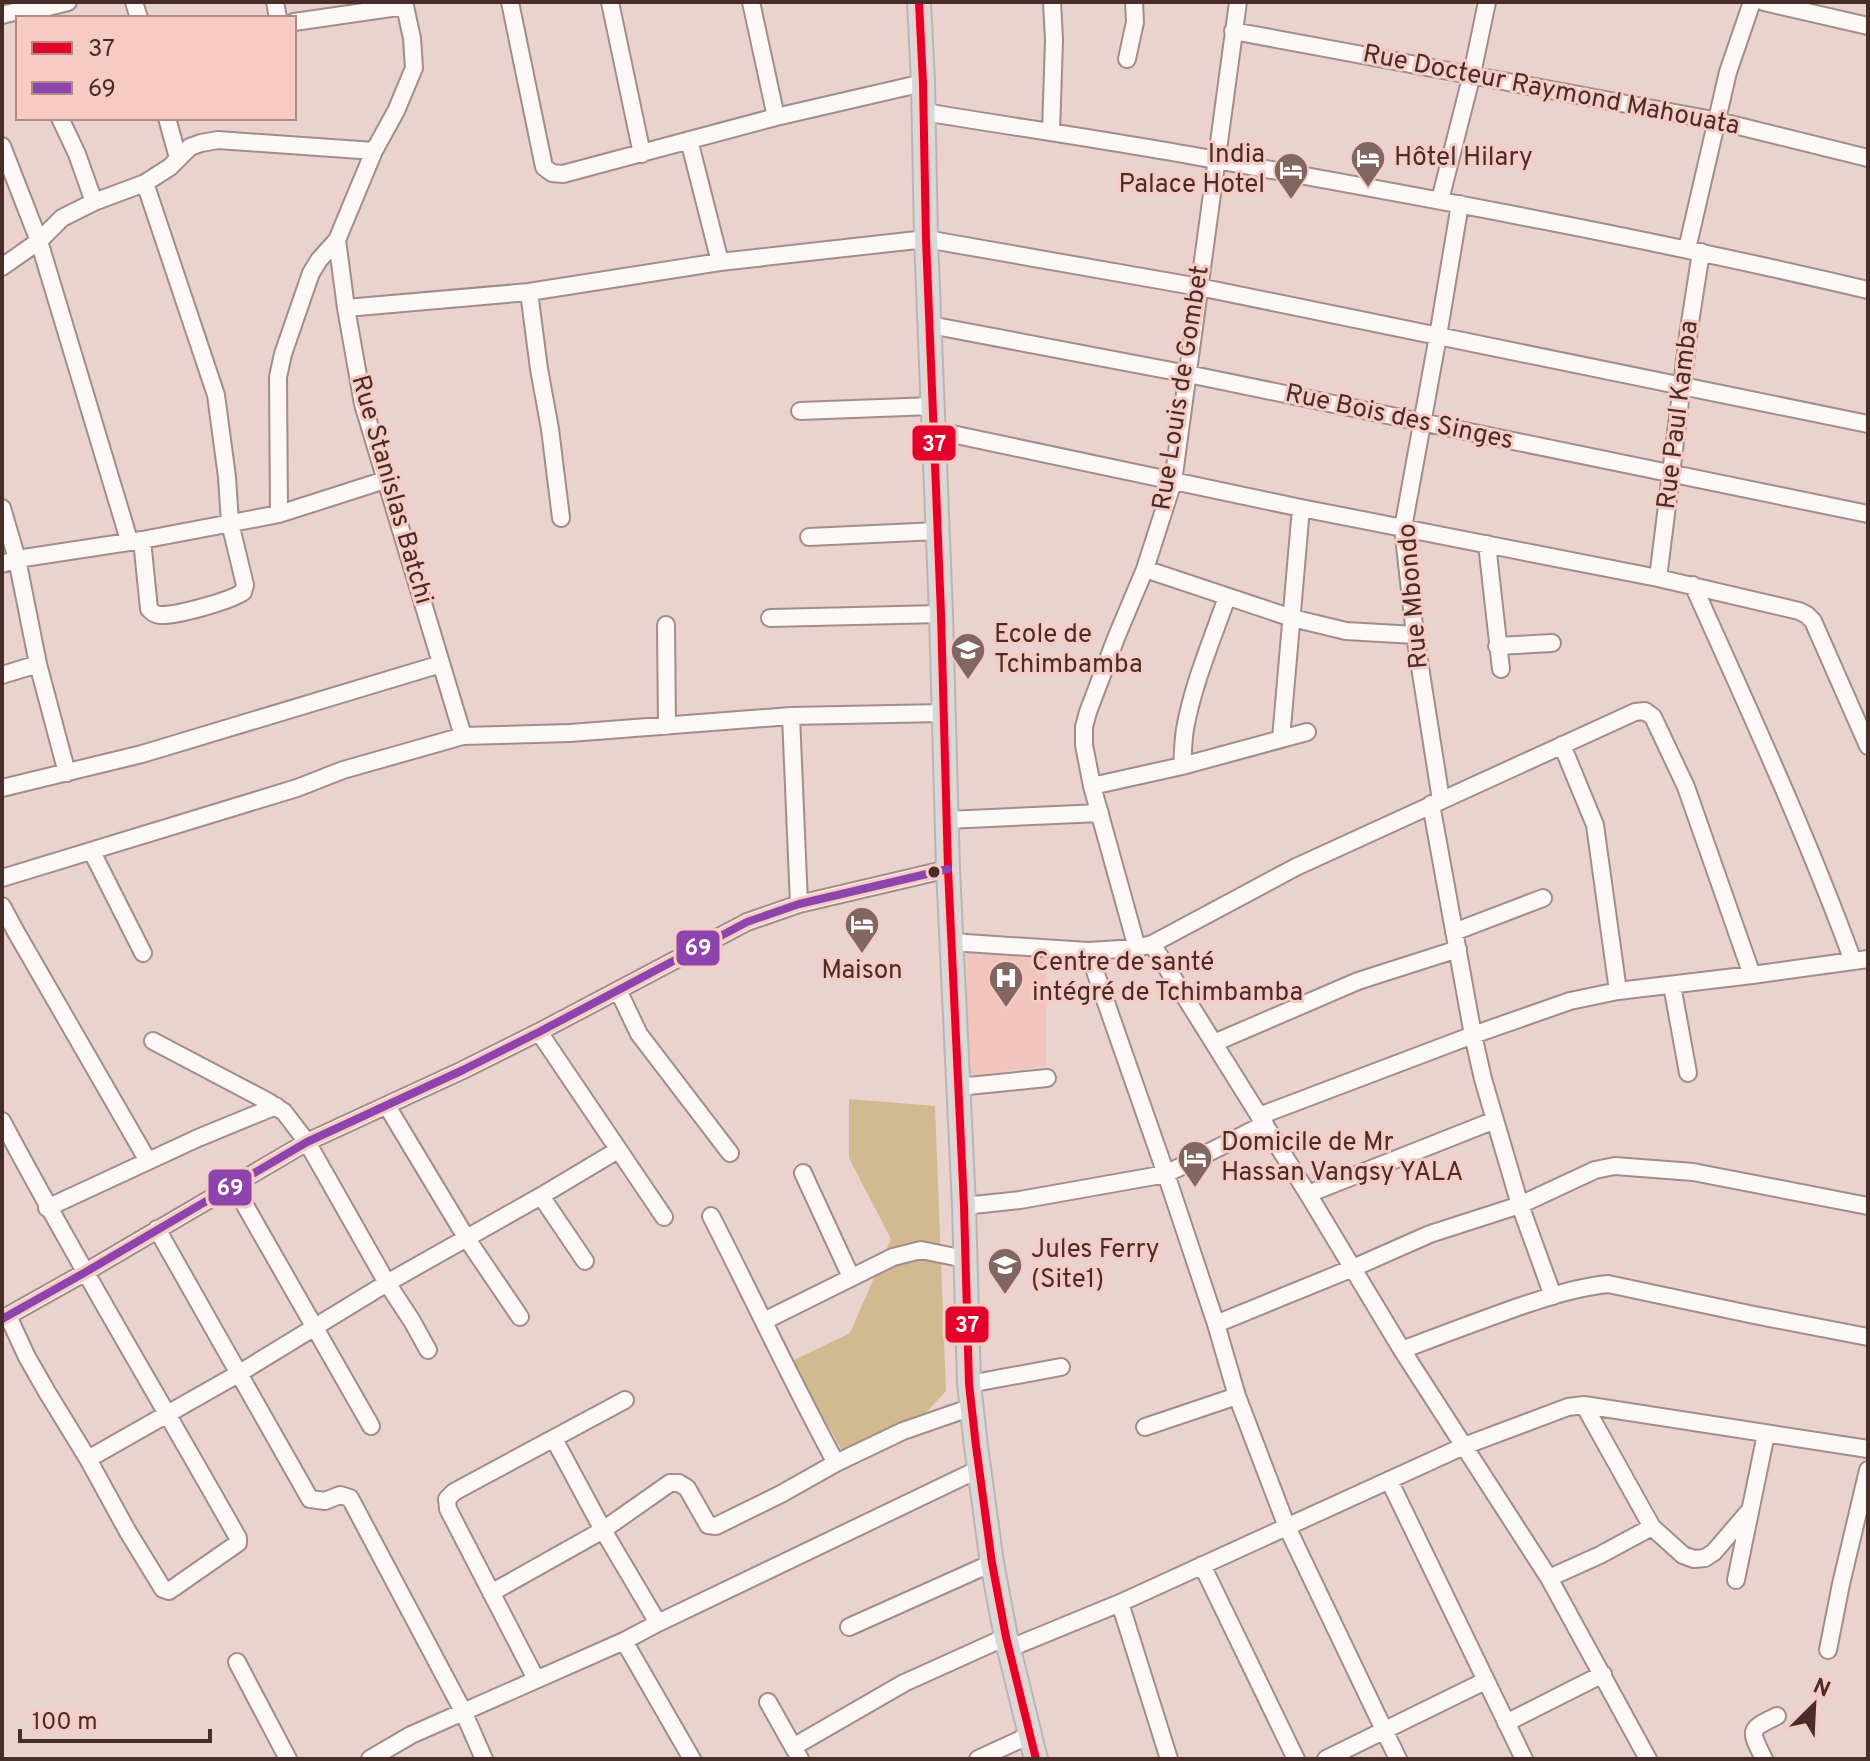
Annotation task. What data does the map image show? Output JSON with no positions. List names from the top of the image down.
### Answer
{
  "streets": {
    "street": [
      "Rue Docteur Raymond Mahouata",
      "Rue Louis de Gombet",
      "Rue Paul Kamba",
      "Rue Bois des Singes",
      "Rue Stanislas Batchi",
      "Rue Mbondo"
    ]
  },
  "crossings": [
    ["Rue Docteur Raymond Mahouata", "Rue Louis de Gombet"],
    ["Rue Docteur Raymond Mahouata", "Rue Paul Kamba"],
    ["Rue Louis de Gombet", "Rue Bois des Singes"],
    ["Rue Paul Kamba", "Rue Bois des Singes"],
    ["Rue Bois des Singes", "Rue Mbondo"]
  ],
  "places": {
    "hotel": [
      "Hôtel Hilary",
      "India Palace Hotel",
      "Maison",
      "Domicile de Mr Hassan Vangsy YALA"
    ],
    "school or university": ["Ecole de Tchimbamba", "Jules Ferry (Site1)"],
    "hospital": ["Centre de santé intégré de Tchimbamba"]
  },
  "lines": ["transit line 37", "transit line 69"],
  "legend": ["37", "69"],
  "scale_bar": "100 m",
  "north": "top right"
}
